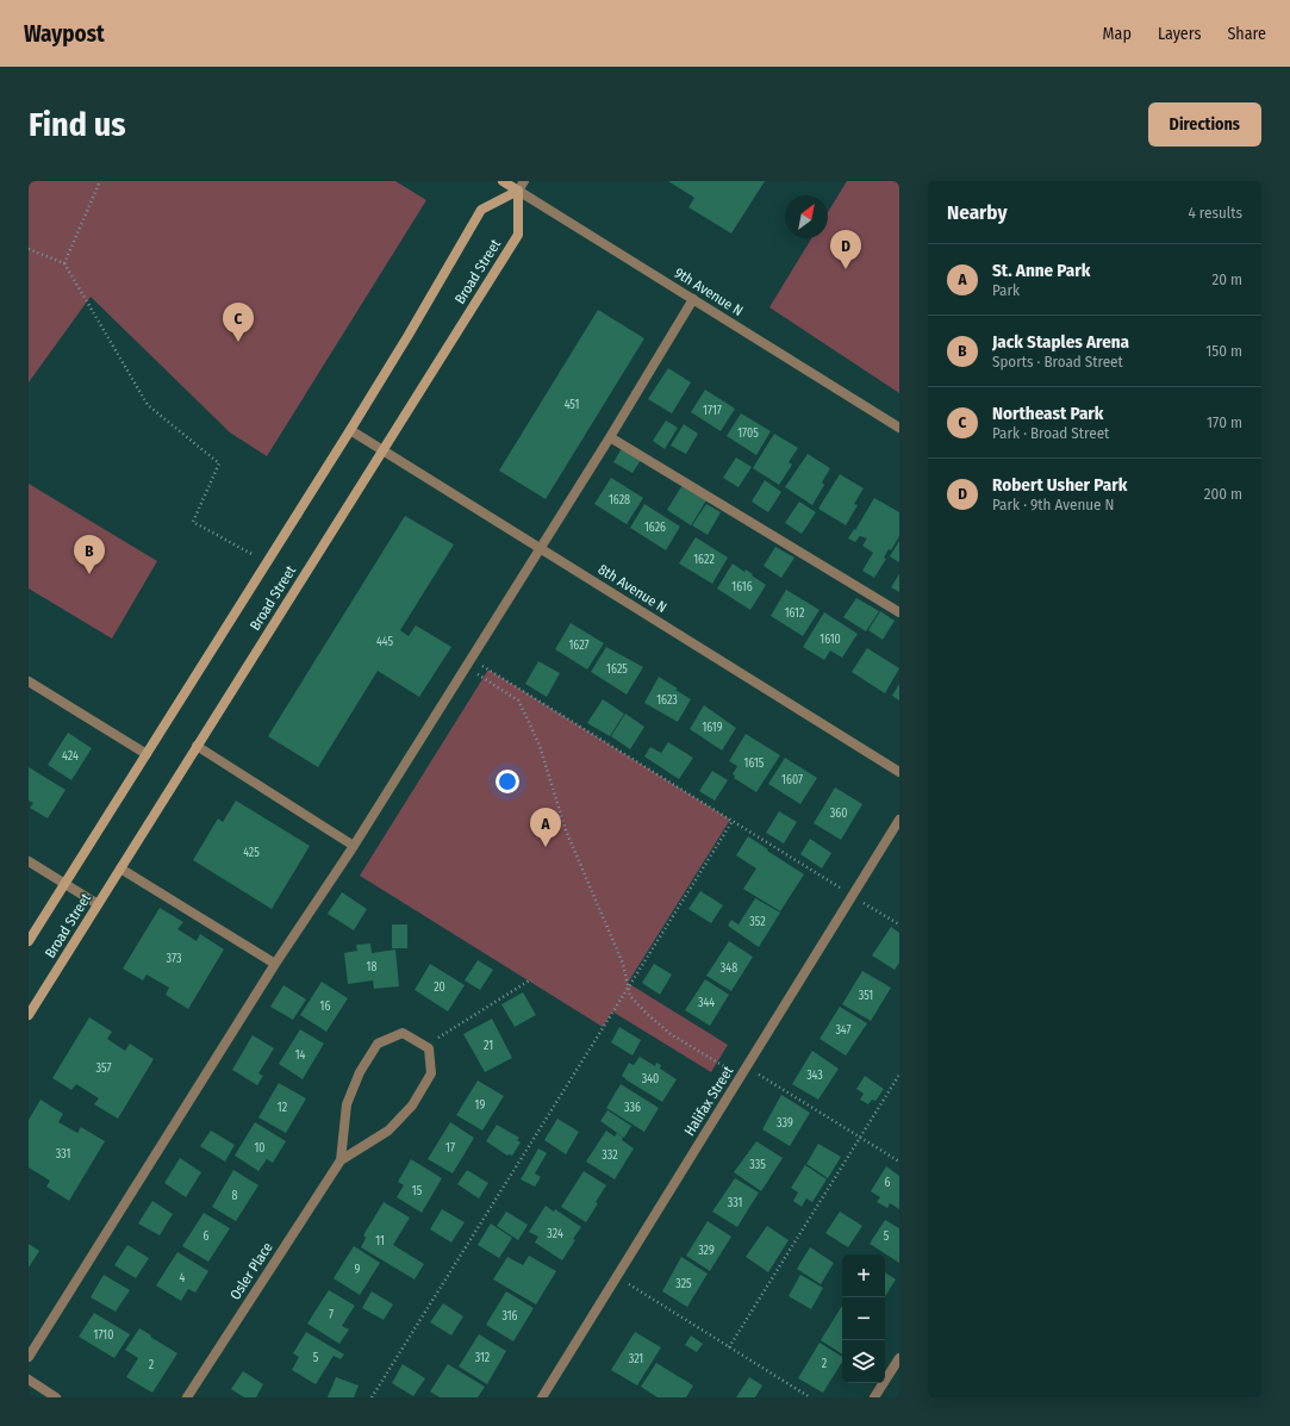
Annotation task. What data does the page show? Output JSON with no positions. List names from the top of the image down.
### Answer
{
  "streets": {
    "main road": ["Broad Street", "9th Avenue N"],
    "street": ["8th Avenue N", "Halifax Street", "Osler Place"]
  },
  "crossings": [
    ["Broad Street", "9th Avenue N"],
    ["Broad Street", "8th Avenue N"]
  ],
  "house_numbers": [
    "451",
    "1717",
    "1705",
    "1628",
    "1626",
    "1622",
    "1616",
    "1612",
    "1610",
    "445",
    "1627",
    "1625",
    "1623",
    "1619",
    "424",
    "1615",
    "1607",
    "360",
    "425",
    "352",
    "373",
    "18",
    "348",
    "20",
    "351",
    "344",
    "16",
    "347",
    "21",
    "14",
    "357",
    "343",
    "340",
    "19",
    "12",
    "336",
    "339",
    "10",
    "17",
    "331",
    "332",
    "335",
    "6",
    "15",
    "8",
    "331",
    "324",
    "6",
    "5",
    "11",
    "329",
    "9",
    "4",
    "325",
    "7",
    "316",
    "1710",
    "5",
    "312",
    "321",
    "2",
    "2"
  ],
  "north": "top right",
  "page": {
    "header": "Waypost",
    "nav": ["Map", "Layers", "Share"],
    "buttons": "Directions",
    "title": "Find us",
    "heading": ["Nearby", "4 results"],
    "pins": [
      "D",
      "C",
      "B",
      "A"
    ],
    "list": [
      {
        "mark": "A",
        "name": "St. Anne Park",
        "note": "Park",
        "value": "20 m"
      },
      {
        "mark": "B",
        "name": "Jack Staples Arena",
        "note": "Sports · Broad Street",
        "value": "150 m"
      },
      {
        "mark": "C",
        "name": "Northeast Park",
        "note": "Park · Broad Street",
        "value": "170 m"
      },
      {
        "mark": "D",
        "name": "Robert Usher Park",
        "note": "Park · 9th Avenue N",
        "value": "200 m"
      }
    ],
    "map_buttons": ["+", "−"]
  }
}
